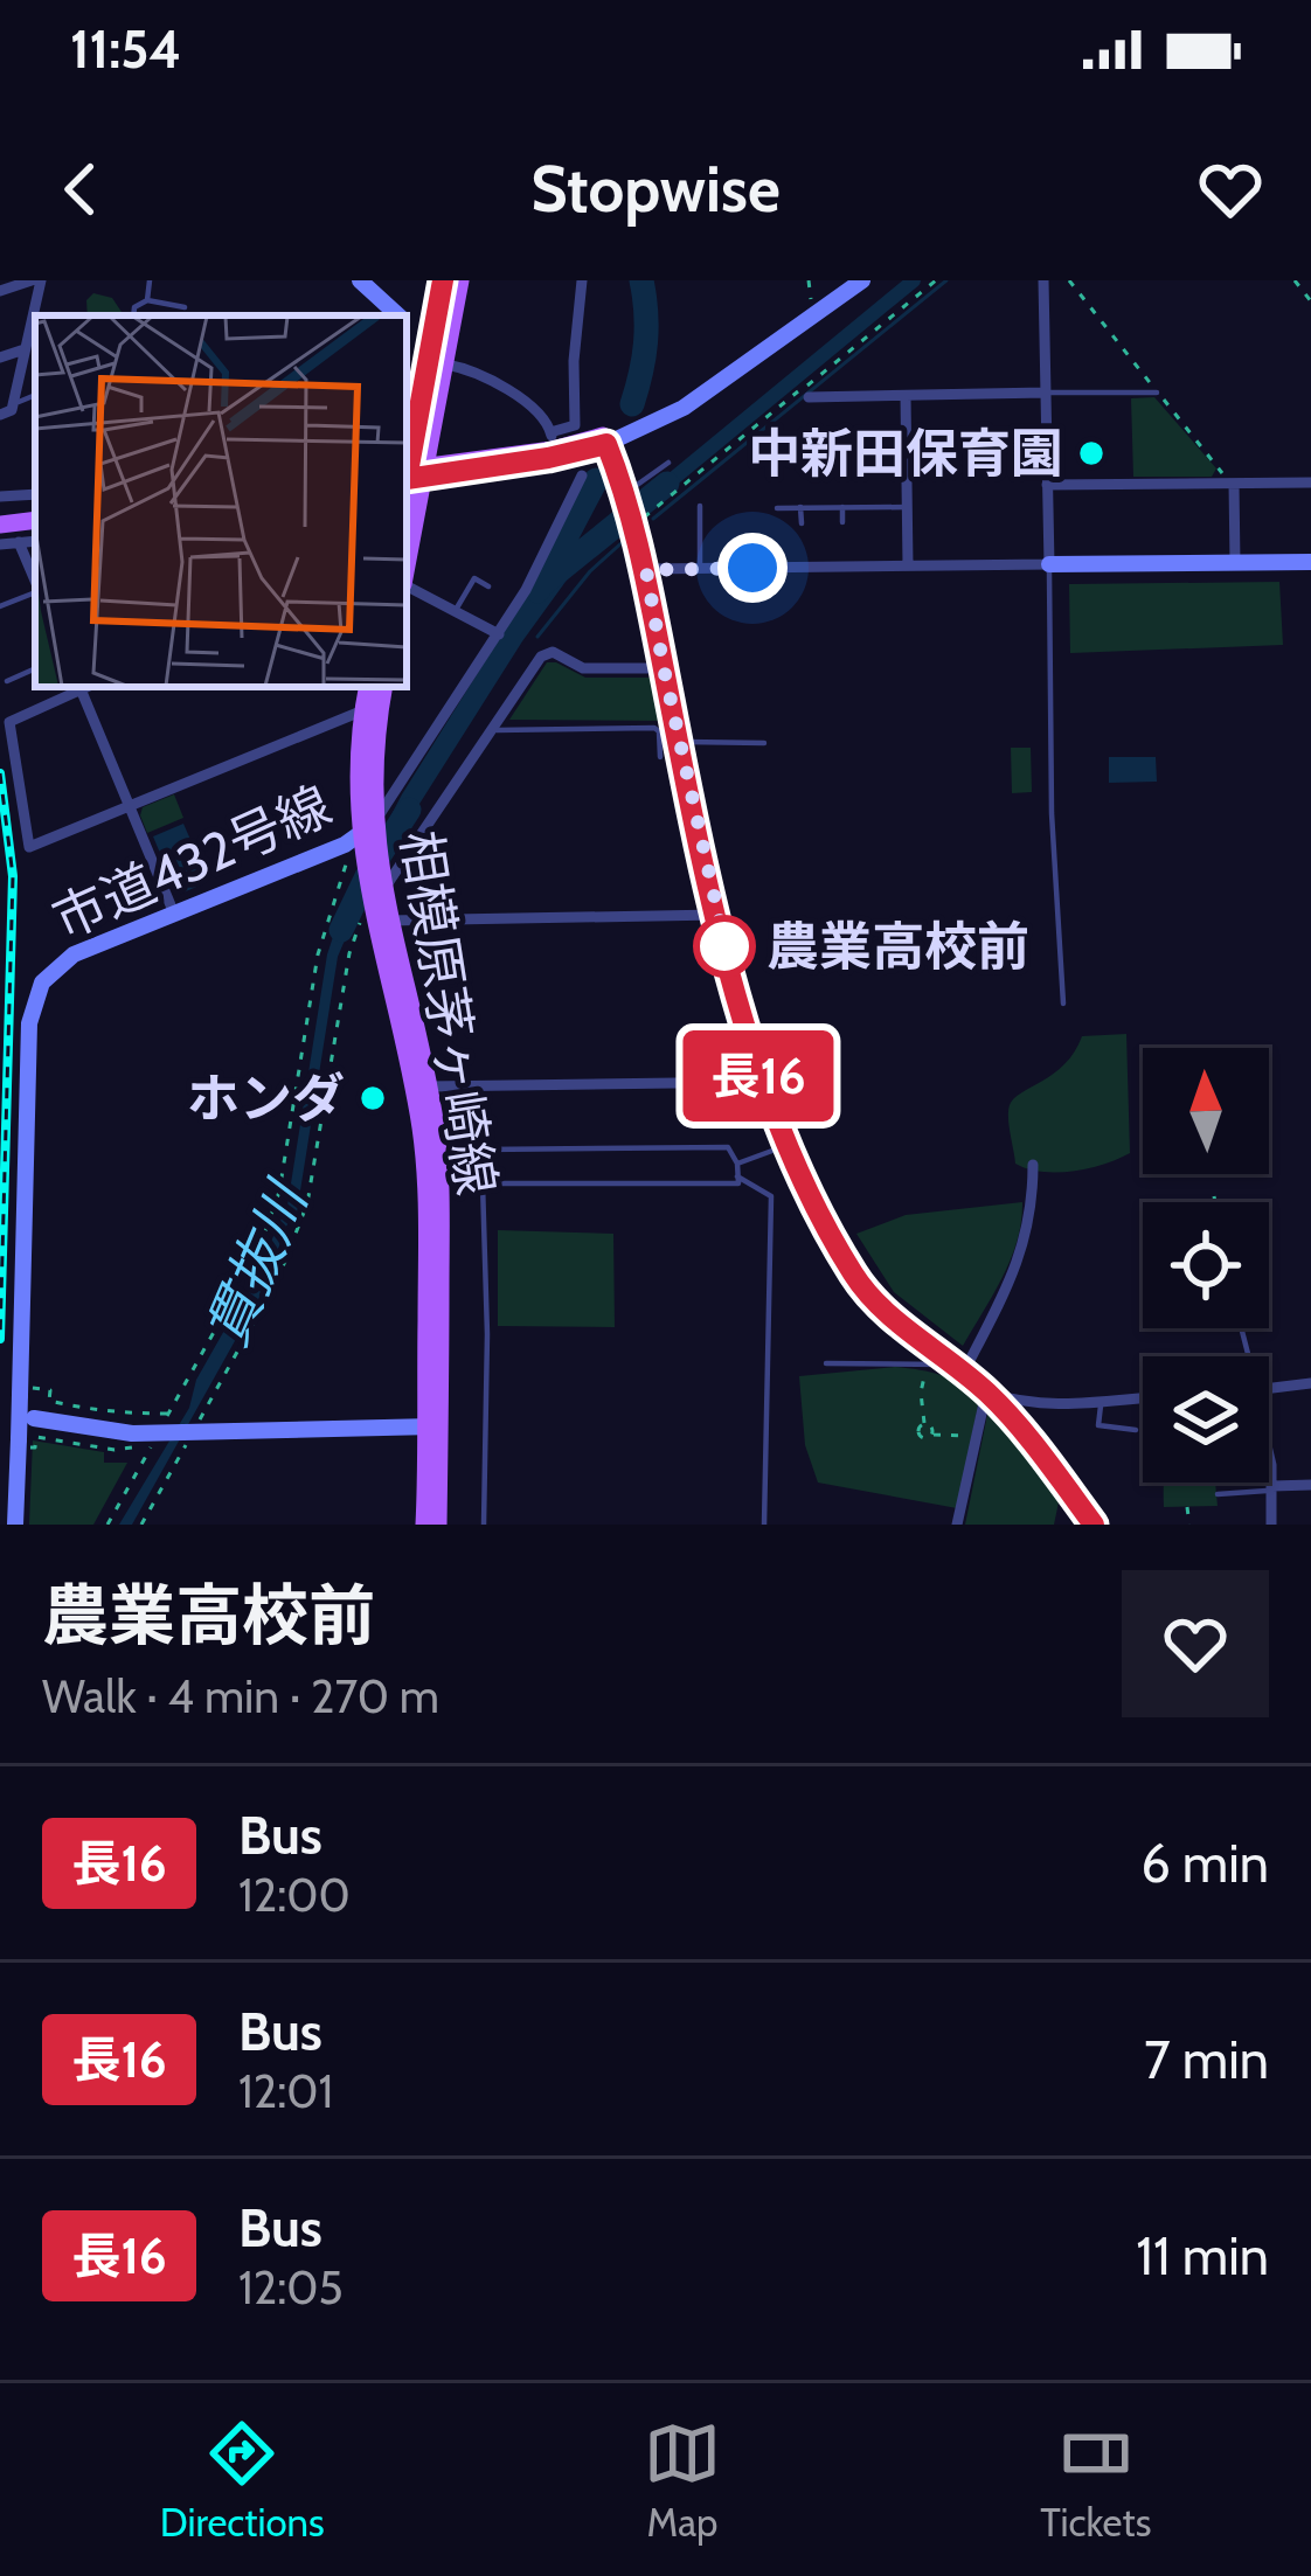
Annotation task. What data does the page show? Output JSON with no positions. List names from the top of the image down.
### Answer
{
  "streets": {
    "main road": ["相模原茅ヶ崎線"],
    "street": ["市道432号線"]
  },
  "crossings": [
    ["市道432号線", "相模原茅ヶ崎線"]
  ],
  "water": ["貫抜川"],
  "places": ["中新田保育園", "農業高校前", "ホンダ"],
  "lines": ["bus line 長16"],
  "north": "top",
  "page": {
    "status": "11:54",
    "header": "Stopwise",
    "on_map": "長16",
    "heading": ["農業高校前", "Walk · 4 min · 270 m"],
    "list": [
      {
        "mark": "長16",
        "name": "Bus",
        "note": "12:00",
        "value": "6 min"
      },
      {
        "mark": "長16",
        "name": "Bus",
        "note": "12:01",
        "value": "7 min"
      },
      {
        "mark": "長16",
        "name": "Bus",
        "note": "12:05",
        "value": "11 min"
      }
    ],
    "tabs": ["Directions", "Map", "Tickets"]
  }
}
